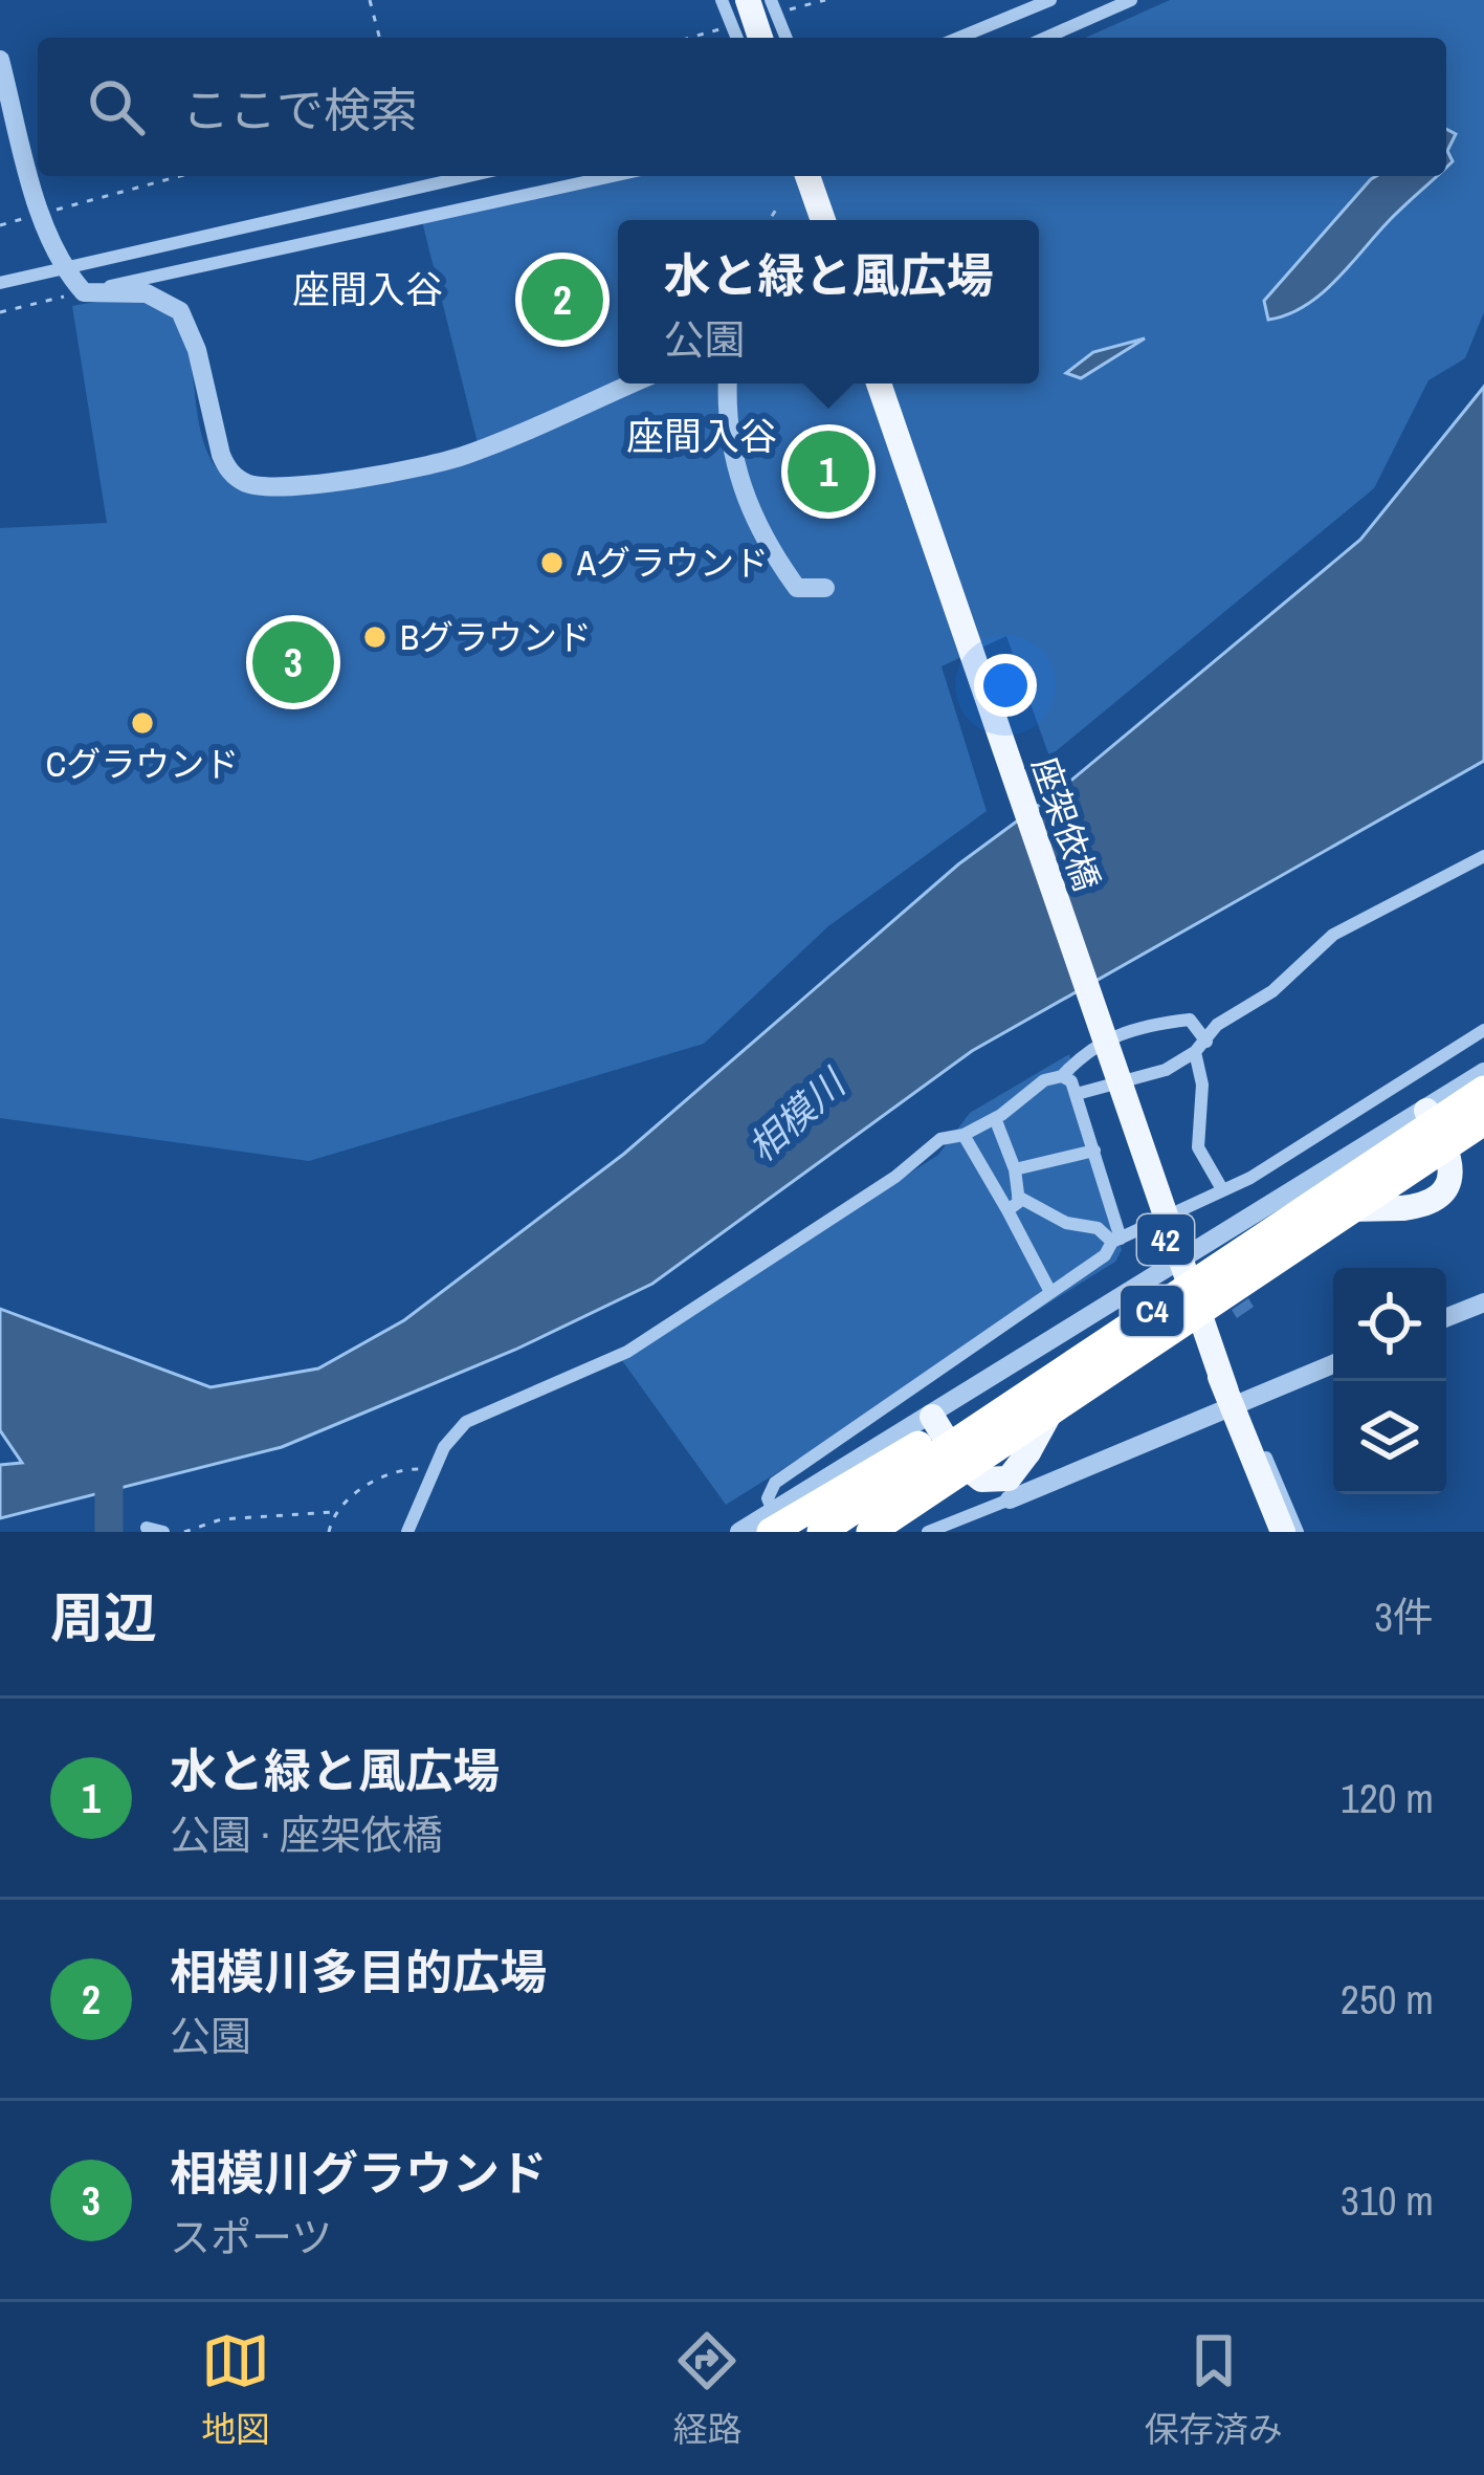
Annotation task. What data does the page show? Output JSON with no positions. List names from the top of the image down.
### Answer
{
  "streets": {
    "highway": ["C4"],
    "main road": ["座架依橋", "42"]
  },
  "districts": ["座間入谷", "座間入谷"],
  "water": ["相模川"],
  "places": ["Aグラウンド", "Bグラウンド", "Cグラウンド"],
  "page": {
    "search": "ここで検索",
    "popup": ["水と緑と風広場", "公園"],
    "pins": ["2", "1", "3"],
    "heading": ["周辺", "3件"],
    "list": [
      {
        "mark": "1",
        "name": "水と緑と風広場",
        "note": "公園 · 座架依橋",
        "value": "120 m"
      },
      {
        "mark": "2",
        "name": "相模川多目的広場",
        "note": "公園",
        "value": "250 m"
      },
      {
        "mark": "3",
        "name": "相模川グラウンド",
        "note": "スポーツ",
        "value": "310 m"
      }
    ],
    "nav": ["地図", "経路", "保存済み"]
  }
}
